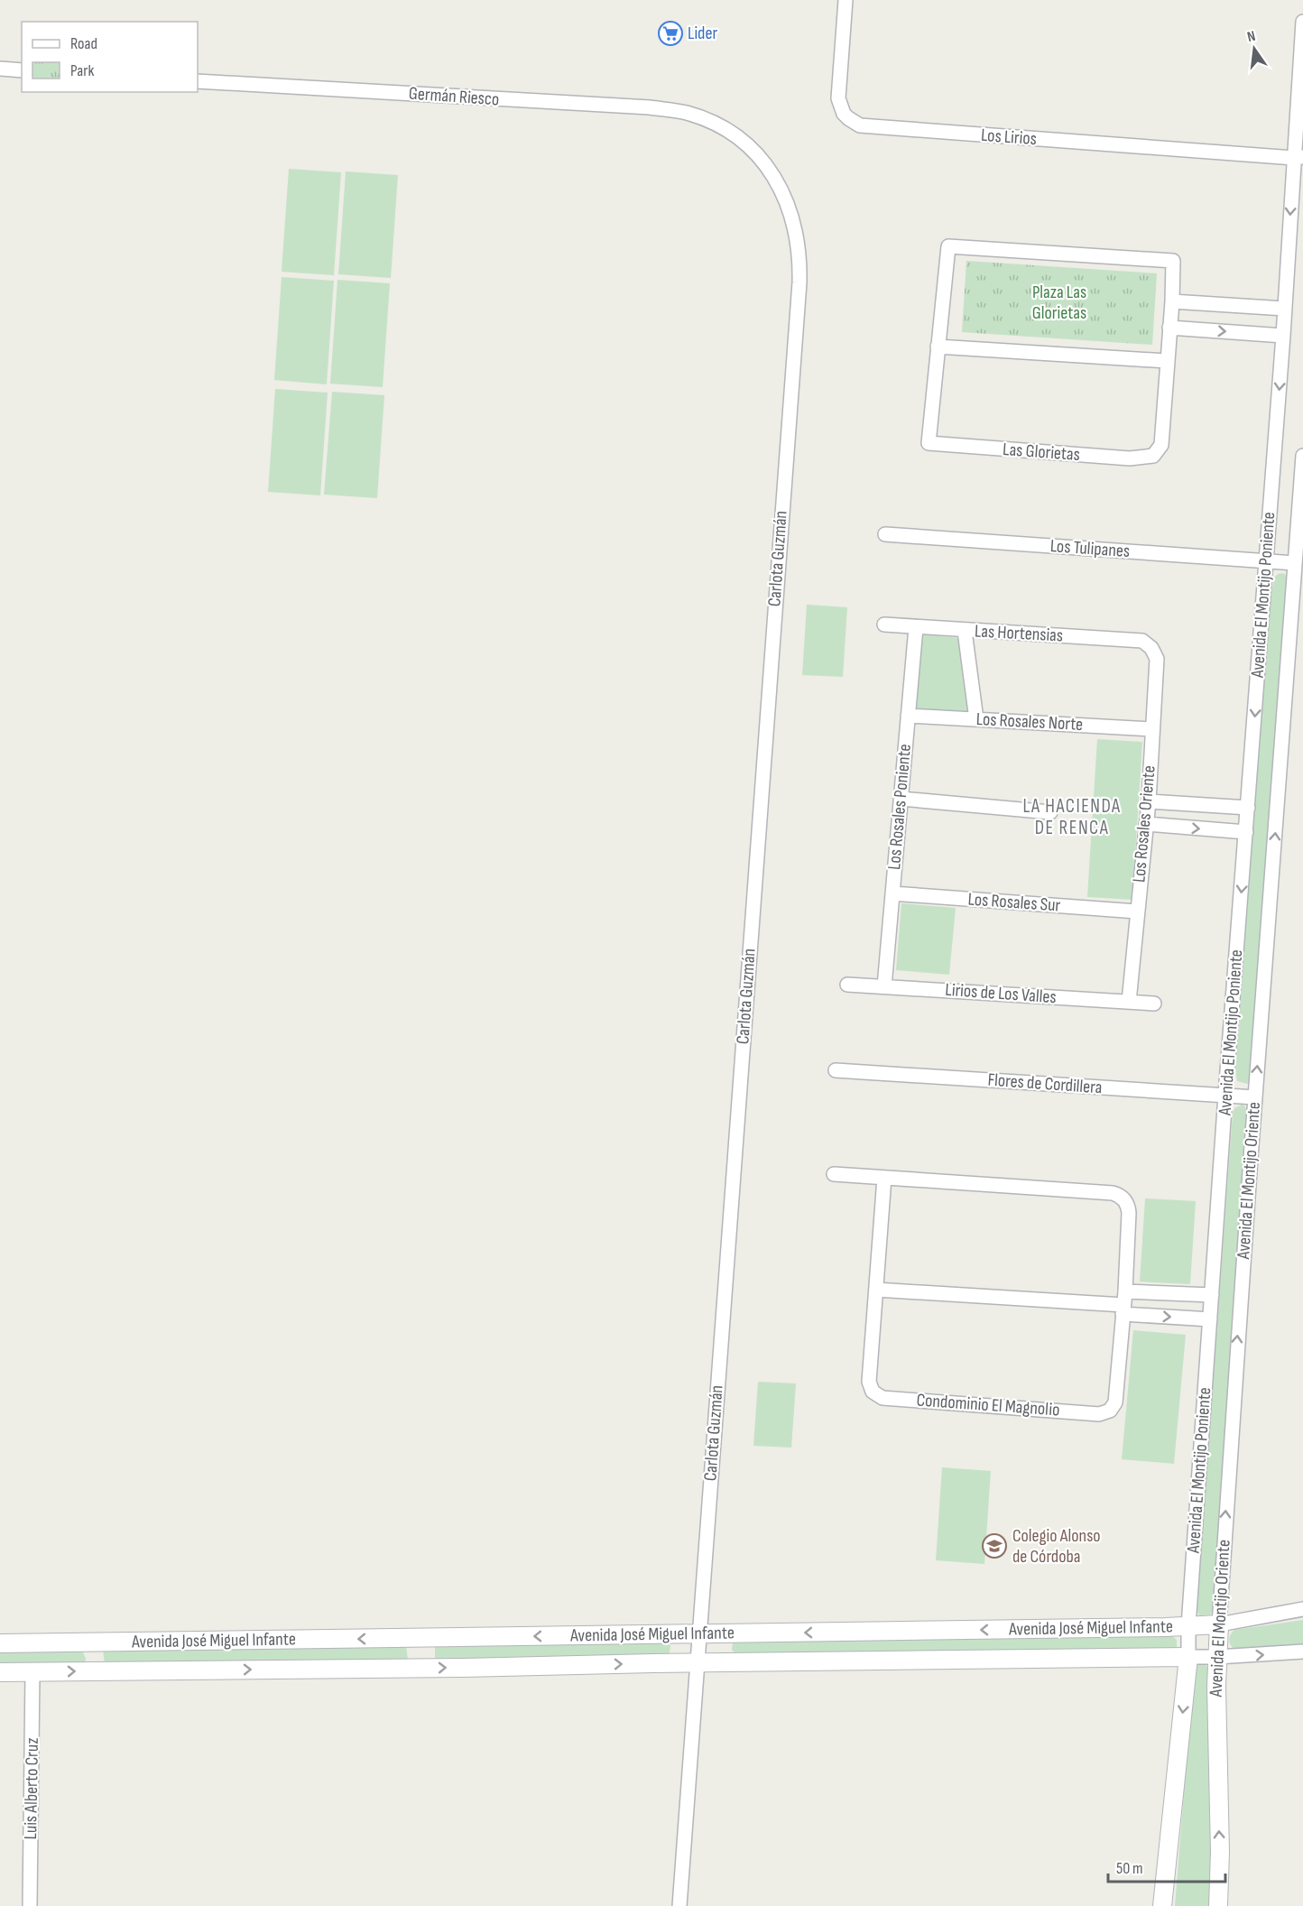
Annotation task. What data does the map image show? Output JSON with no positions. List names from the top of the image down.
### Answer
{
  "streets": {
    "street": [
      "Germán Riesco",
      "Los Lirios",
      "Las Glorietas",
      "Los Tulipanes",
      "Carlota Guzmán",
      "Avenida El Montijo Poniente",
      "Las Hortensias",
      "Los Rosales Norte",
      "Los Rosales Poniente",
      "Los Rosales Oriente",
      "Los Rosales Sur",
      "Lirios de Los Valles",
      "Flores de Cordillera",
      "Avenida El Montijo Oriente",
      "Condominio El Magnolio",
      "Avenida José Miguel Infante",
      "Luis Alberto Cruz"
    ]
  },
  "crossings": [
    ["Germán Riesco", "Carlota Guzmán"],
    ["Los Lirios", "Avenida El Montijo Poniente"],
    ["Los Tulipanes", "Avenida El Montijo Poniente"],
    ["Los Tulipanes", "Avenida El Montijo Oriente"],
    ["Carlota Guzmán", "Avenida José Miguel Infante"],
    ["Avenida El Montijo Poniente", "Flores de Cordillera"],
    ["Avenida El Montijo Poniente", "Avenida José Miguel Infante"],
    ["Las Hortensias", "Los Rosales Poniente"],
    ["Las Hortensias", "Los Rosales Oriente"],
    ["Los Rosales Norte", "Los Rosales Poniente"],
    ["Los Rosales Norte", "Los Rosales Oriente"],
    ["Los Rosales Poniente", "Los Rosales Sur"],
    ["Los Rosales Poniente", "Lirios de Los Valles"],
    ["Los Rosales Oriente", "Los Rosales Sur"],
    ["Los Rosales Oriente", "Lirios de Los Valles"],
    ["Flores de Cordillera", "Avenida El Montijo Oriente"],
    ["Avenida El Montijo Oriente", "Avenida José Miguel Infante"],
    ["Avenida José Miguel Infante", "Luis Alberto Cruz"]
  ],
  "one_way": ["Avenida El Montijo Poniente", "Avenida El Montijo Oriente"],
  "districts": ["LA HACIENDA DE RENCA"],
  "parks": ["Plaza Las Glorietas"],
  "places": {
    "supermarket": ["Lider"],
    "school or university": ["Colegio Alonso de Córdoba"]
  },
  "legend": ["Road", "Park"],
  "scale_bar": "50 m",
  "north": "top"
}
